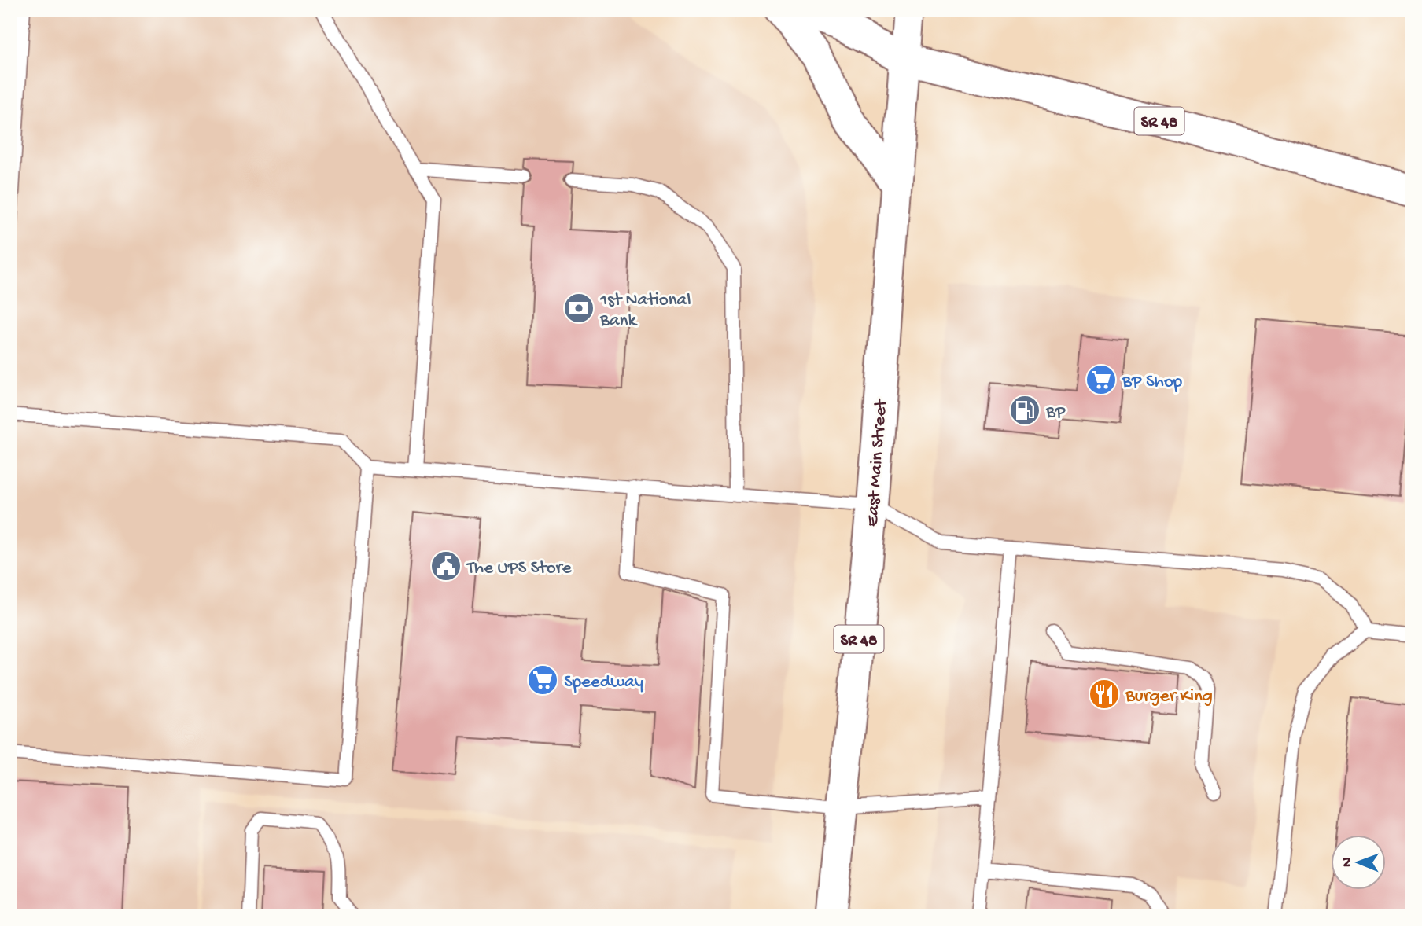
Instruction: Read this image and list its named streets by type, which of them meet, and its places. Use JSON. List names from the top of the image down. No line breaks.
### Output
{"streets":{"main road":["SR 48","East Main Street"]},"crossings":[["SR 48","East Main Street"]],"places":{"bank":["1st National Bank"],"supermarket":["BP Shop","Speedway"],"fuel station":["BP"],"public building":["The UPS Store"],"restaurant":["Burger King"]},"north":"left"}
